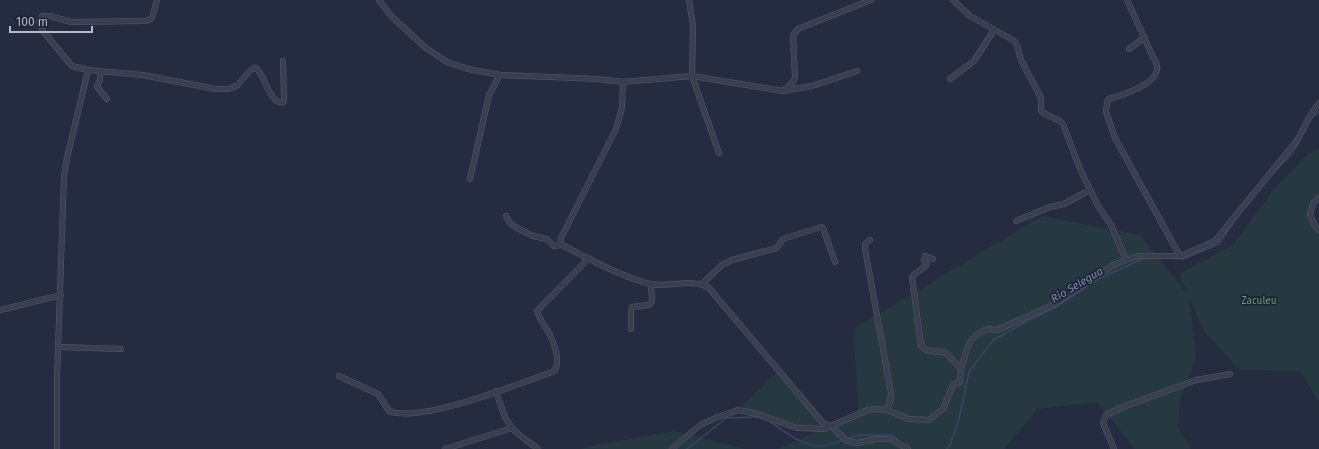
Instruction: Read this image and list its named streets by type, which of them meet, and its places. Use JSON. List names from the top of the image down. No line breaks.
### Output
{"water":["Río Selegua"],"parks":["Zaculeu"],"scale_bar":"100 m"}
